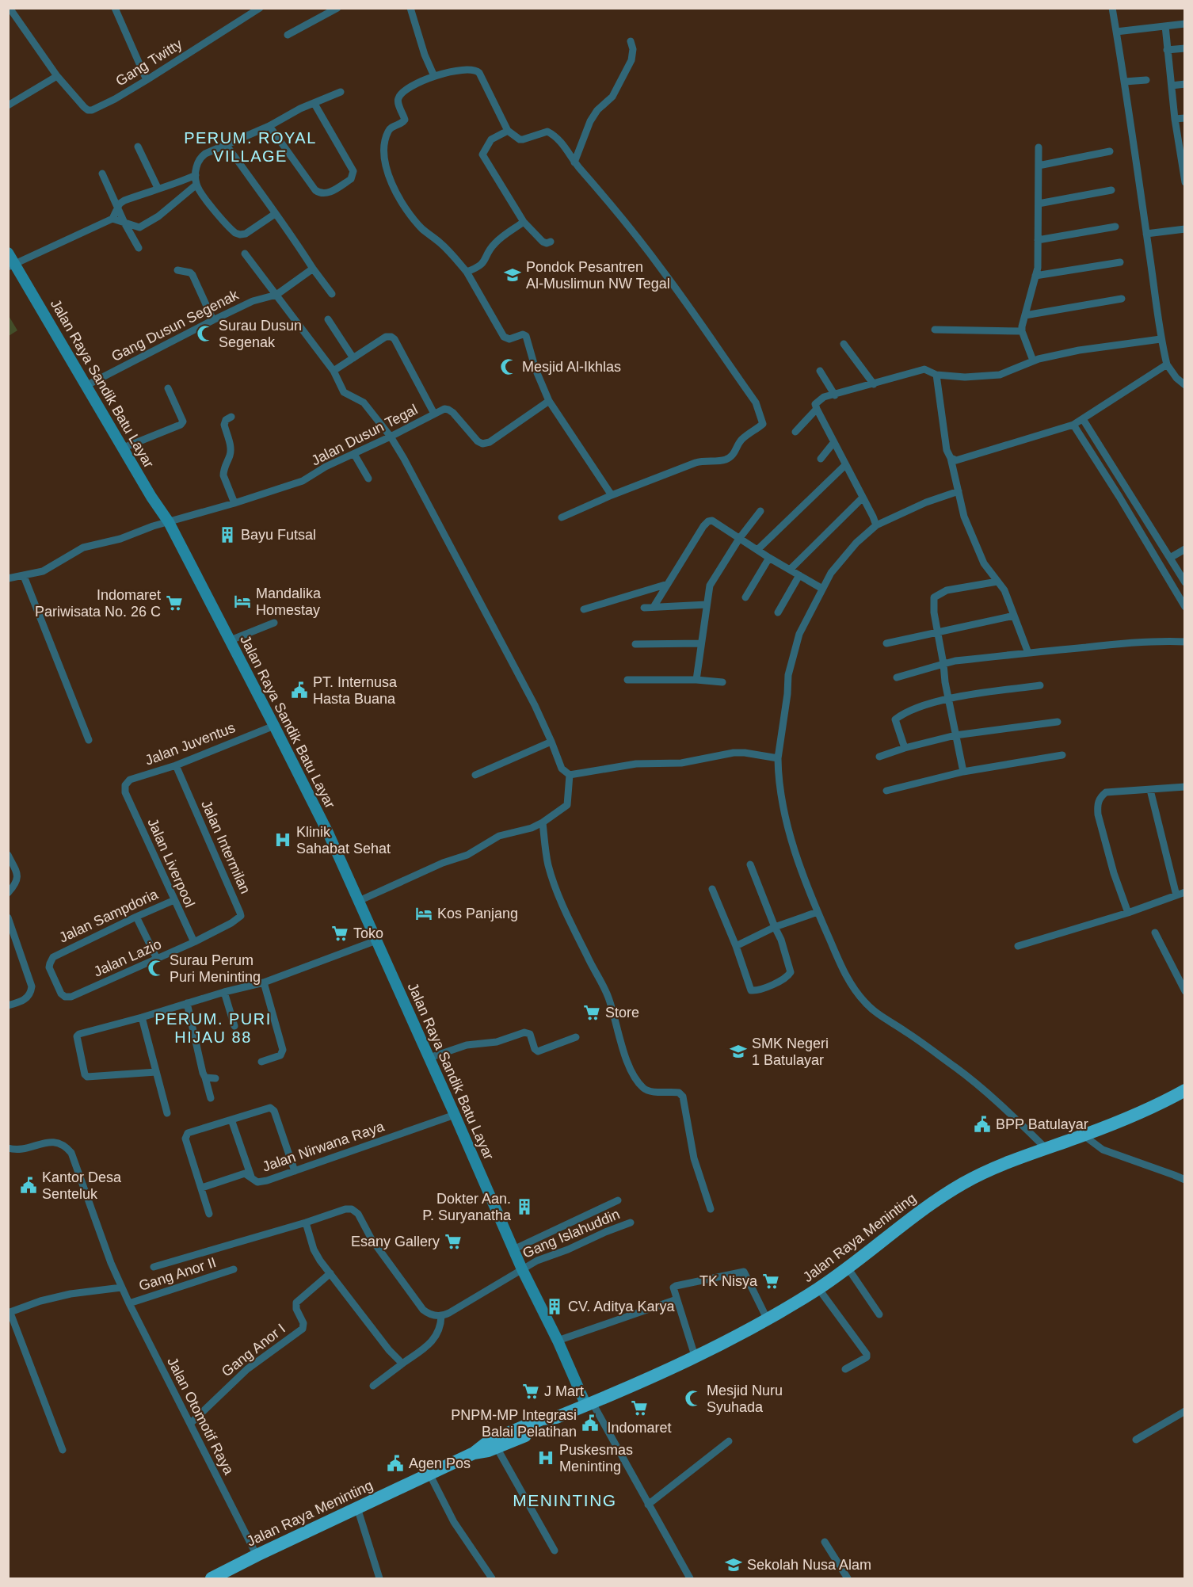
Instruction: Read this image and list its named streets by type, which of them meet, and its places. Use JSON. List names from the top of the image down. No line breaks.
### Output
{"streets":{"highway":["Jalan Raya Meninting"],"main road":["Jalan Raya Sandik Batu Layar"],"street":["Gang Twitty","Gang Dusun Segenak","Jalan Dusun Tegal","Jalan Juventus","Jalan Intermilan","Jalan Liverpool","Jalan Sampdoria","Jalan Lazio","Jalan Nirwana Raya","Gang Islahuddin","Gang Anor II","Gang Anor I","Jalan Otomotif Raya"]},"crossings":[["Gang Dusun Segenak","Jalan Raya Sandik Batu Layar"],["Jalan Raya Sandik Batu Layar","Jalan Dusun Tegal"],["Jalan Raya Sandik Batu Layar","Jalan Juventus"],["Jalan Raya Sandik Batu Layar","Jalan Nirwana Raya"],["Jalan Raya Sandik Batu Layar","Gang Islahuddin"],["Jalan Raya Sandik Batu Layar","Jalan Raya Meninting"],["Jalan Juventus","Jalan Intermilan"],["Jalan Juventus","Jalan Liverpool"],["Jalan Intermilan","Jalan Liverpool"],["Jalan Intermilan","Jalan Lazio"],["Jalan Liverpool","Jalan Sampdoria"],["Jalan Liverpool","Jalan Lazio"],["Jalan Sampdoria","Jalan Lazio"],["Jalan Raya Meninting","Jalan Otomotif Raya"],["Gang Anor II","Jalan Otomotif Raya"],["Gang Anor I","Jalan Otomotif Raya"]],"districts":["PERUM. ROYAL VILLAGE","PERUM. PURI HIJAU 88","MENINTING"],"places":{"school or university":["Pondok Pesantren Al-Muslimun NW Tegal","SMK Negeri 1 Batulayar","Sekolah Nusa Alam"],"mosque":["Surau Dusun Segenak","Mesjid Al-Ikhlas","Surau Perum Puri Meninting","Mesjid Nuru Syuhada"],"building":["Bayu Futsal","Dokter Aan. P. Suryanatha","CV. Aditya Karya"],"hotel":["Mandalika Homestay","Kos Panjang"],"supermarket":["Indomaret Pariwisata No. 26 C","Toko","Store","Esany Gallery","TK Nisya","J Mart","Indomaret"],"public building":["PT. Internusa Hasta Buana","BPP Batulayar","Kantor Desa Senteluk","PNPM-MP Integrasi Balai Pelatihan","Agen Pos"],"hospital":["Klinik Sahabat Sehat","Puskesmas Meninting"]}}
